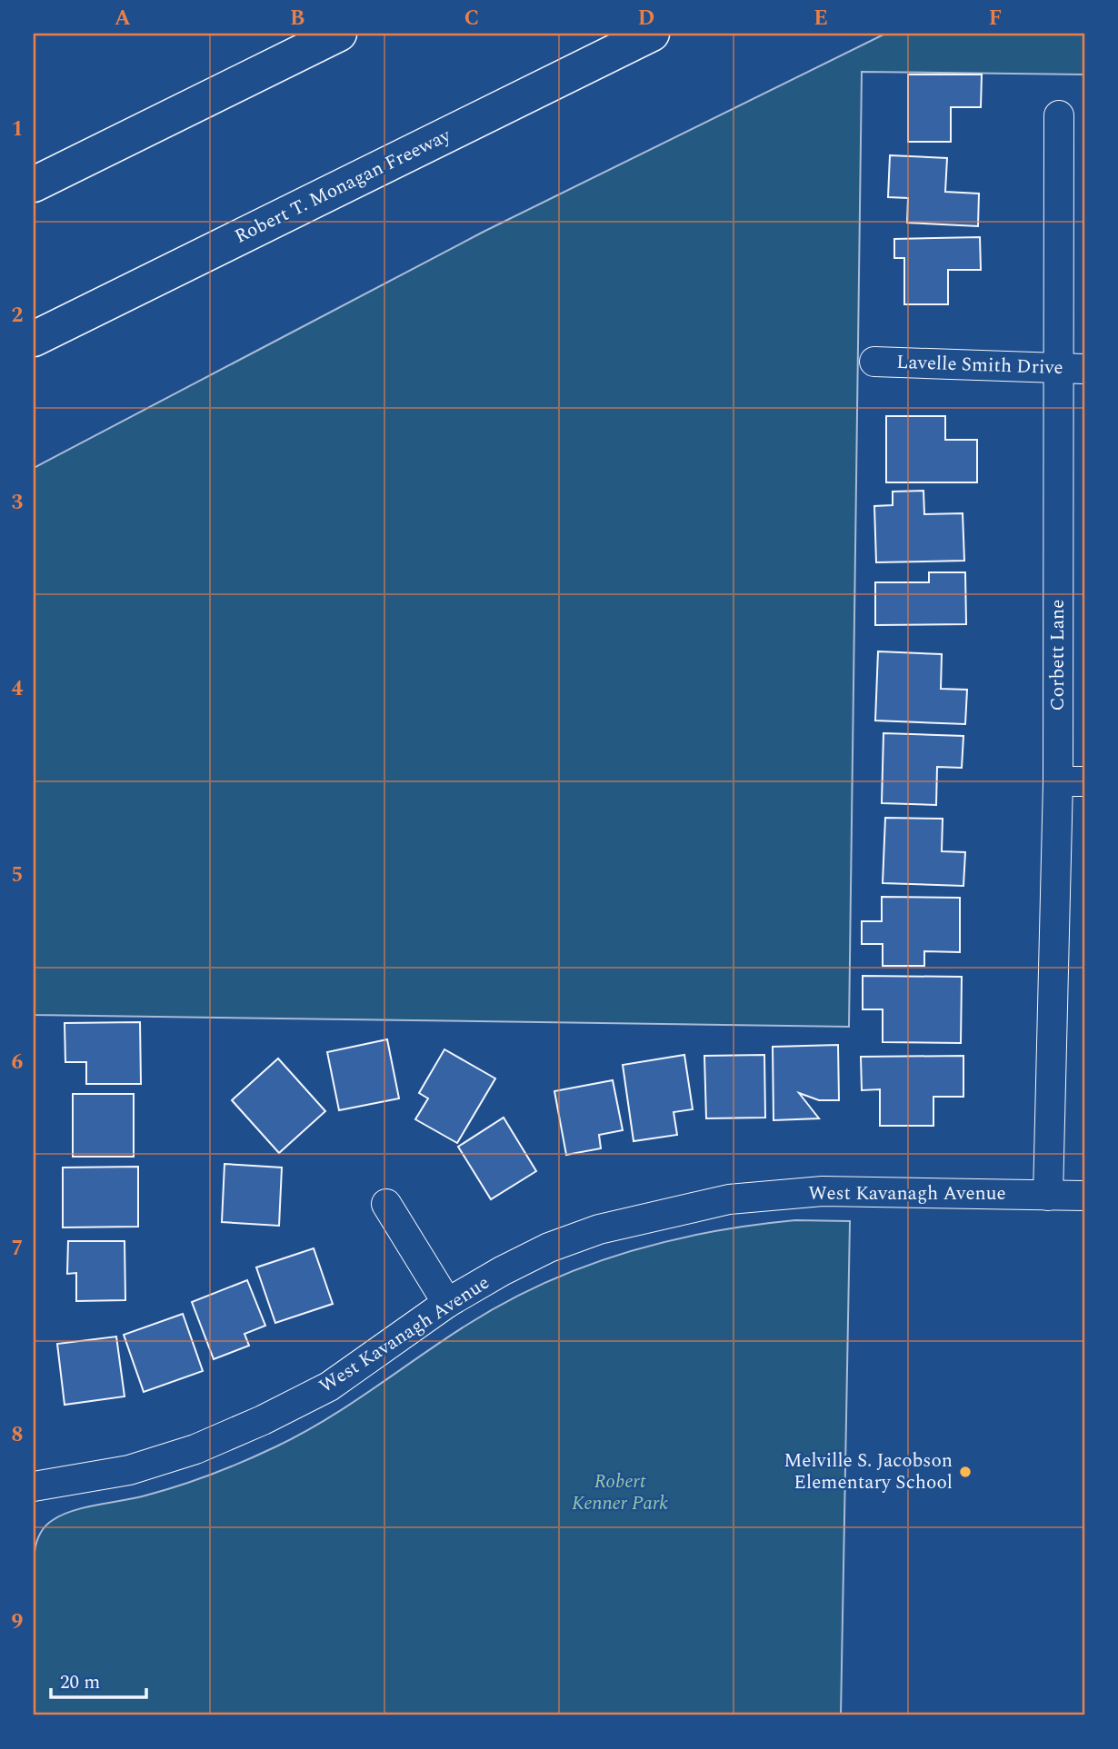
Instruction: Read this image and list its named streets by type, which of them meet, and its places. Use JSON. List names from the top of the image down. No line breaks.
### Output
{"streets":{"highway":["Robert T. Monagan Freeway"],"street":["Lavelle Smith Drive","Corbett Lane","West Kavanagh Avenue"]},"crossings":[["Lavelle Smith Drive","Corbett Lane"],["Corbett Lane","West Kavanagh Avenue"]],"parks":["Robert Kenner Park"],"places":["Melville S. Jacobson Elementary School"],"scale_bar":"20 m","grid":{"columns":["A","B","C","D","E","F"],"rows":["1","2","3","4","5","6","7","8","9"]}}
